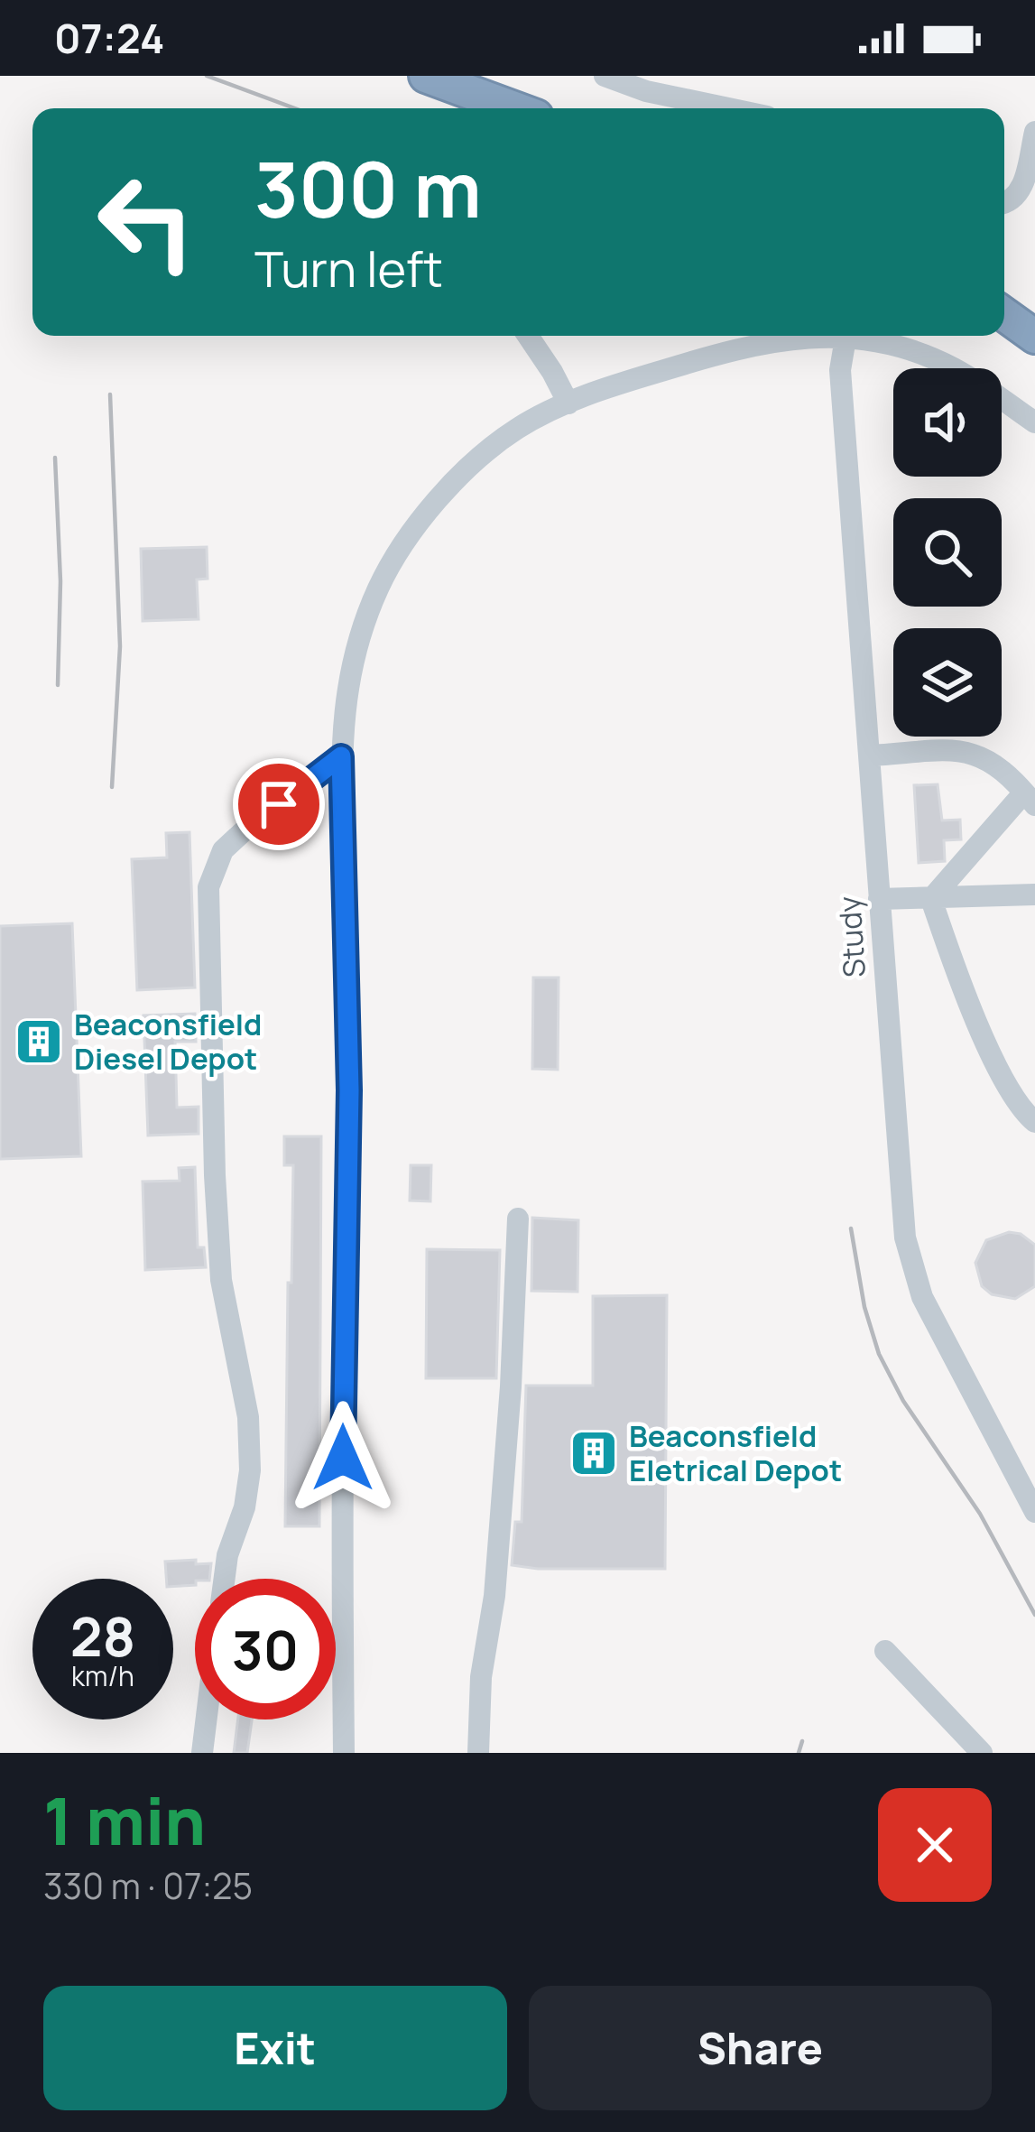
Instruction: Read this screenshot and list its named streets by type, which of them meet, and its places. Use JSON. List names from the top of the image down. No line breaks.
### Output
{"streets":{"street":["Study"]},"places":{"building":["Beaconsfield Diesel Depot","Beaconsfield Eletrical Depot"]},"page":{"status":"07:24","turn":["300 m","Turn left"],"speed":"28 km/h","limit":"30","heading":["1 min","330 m · 07:25"],"buttons":["Exit","Share"]}}
